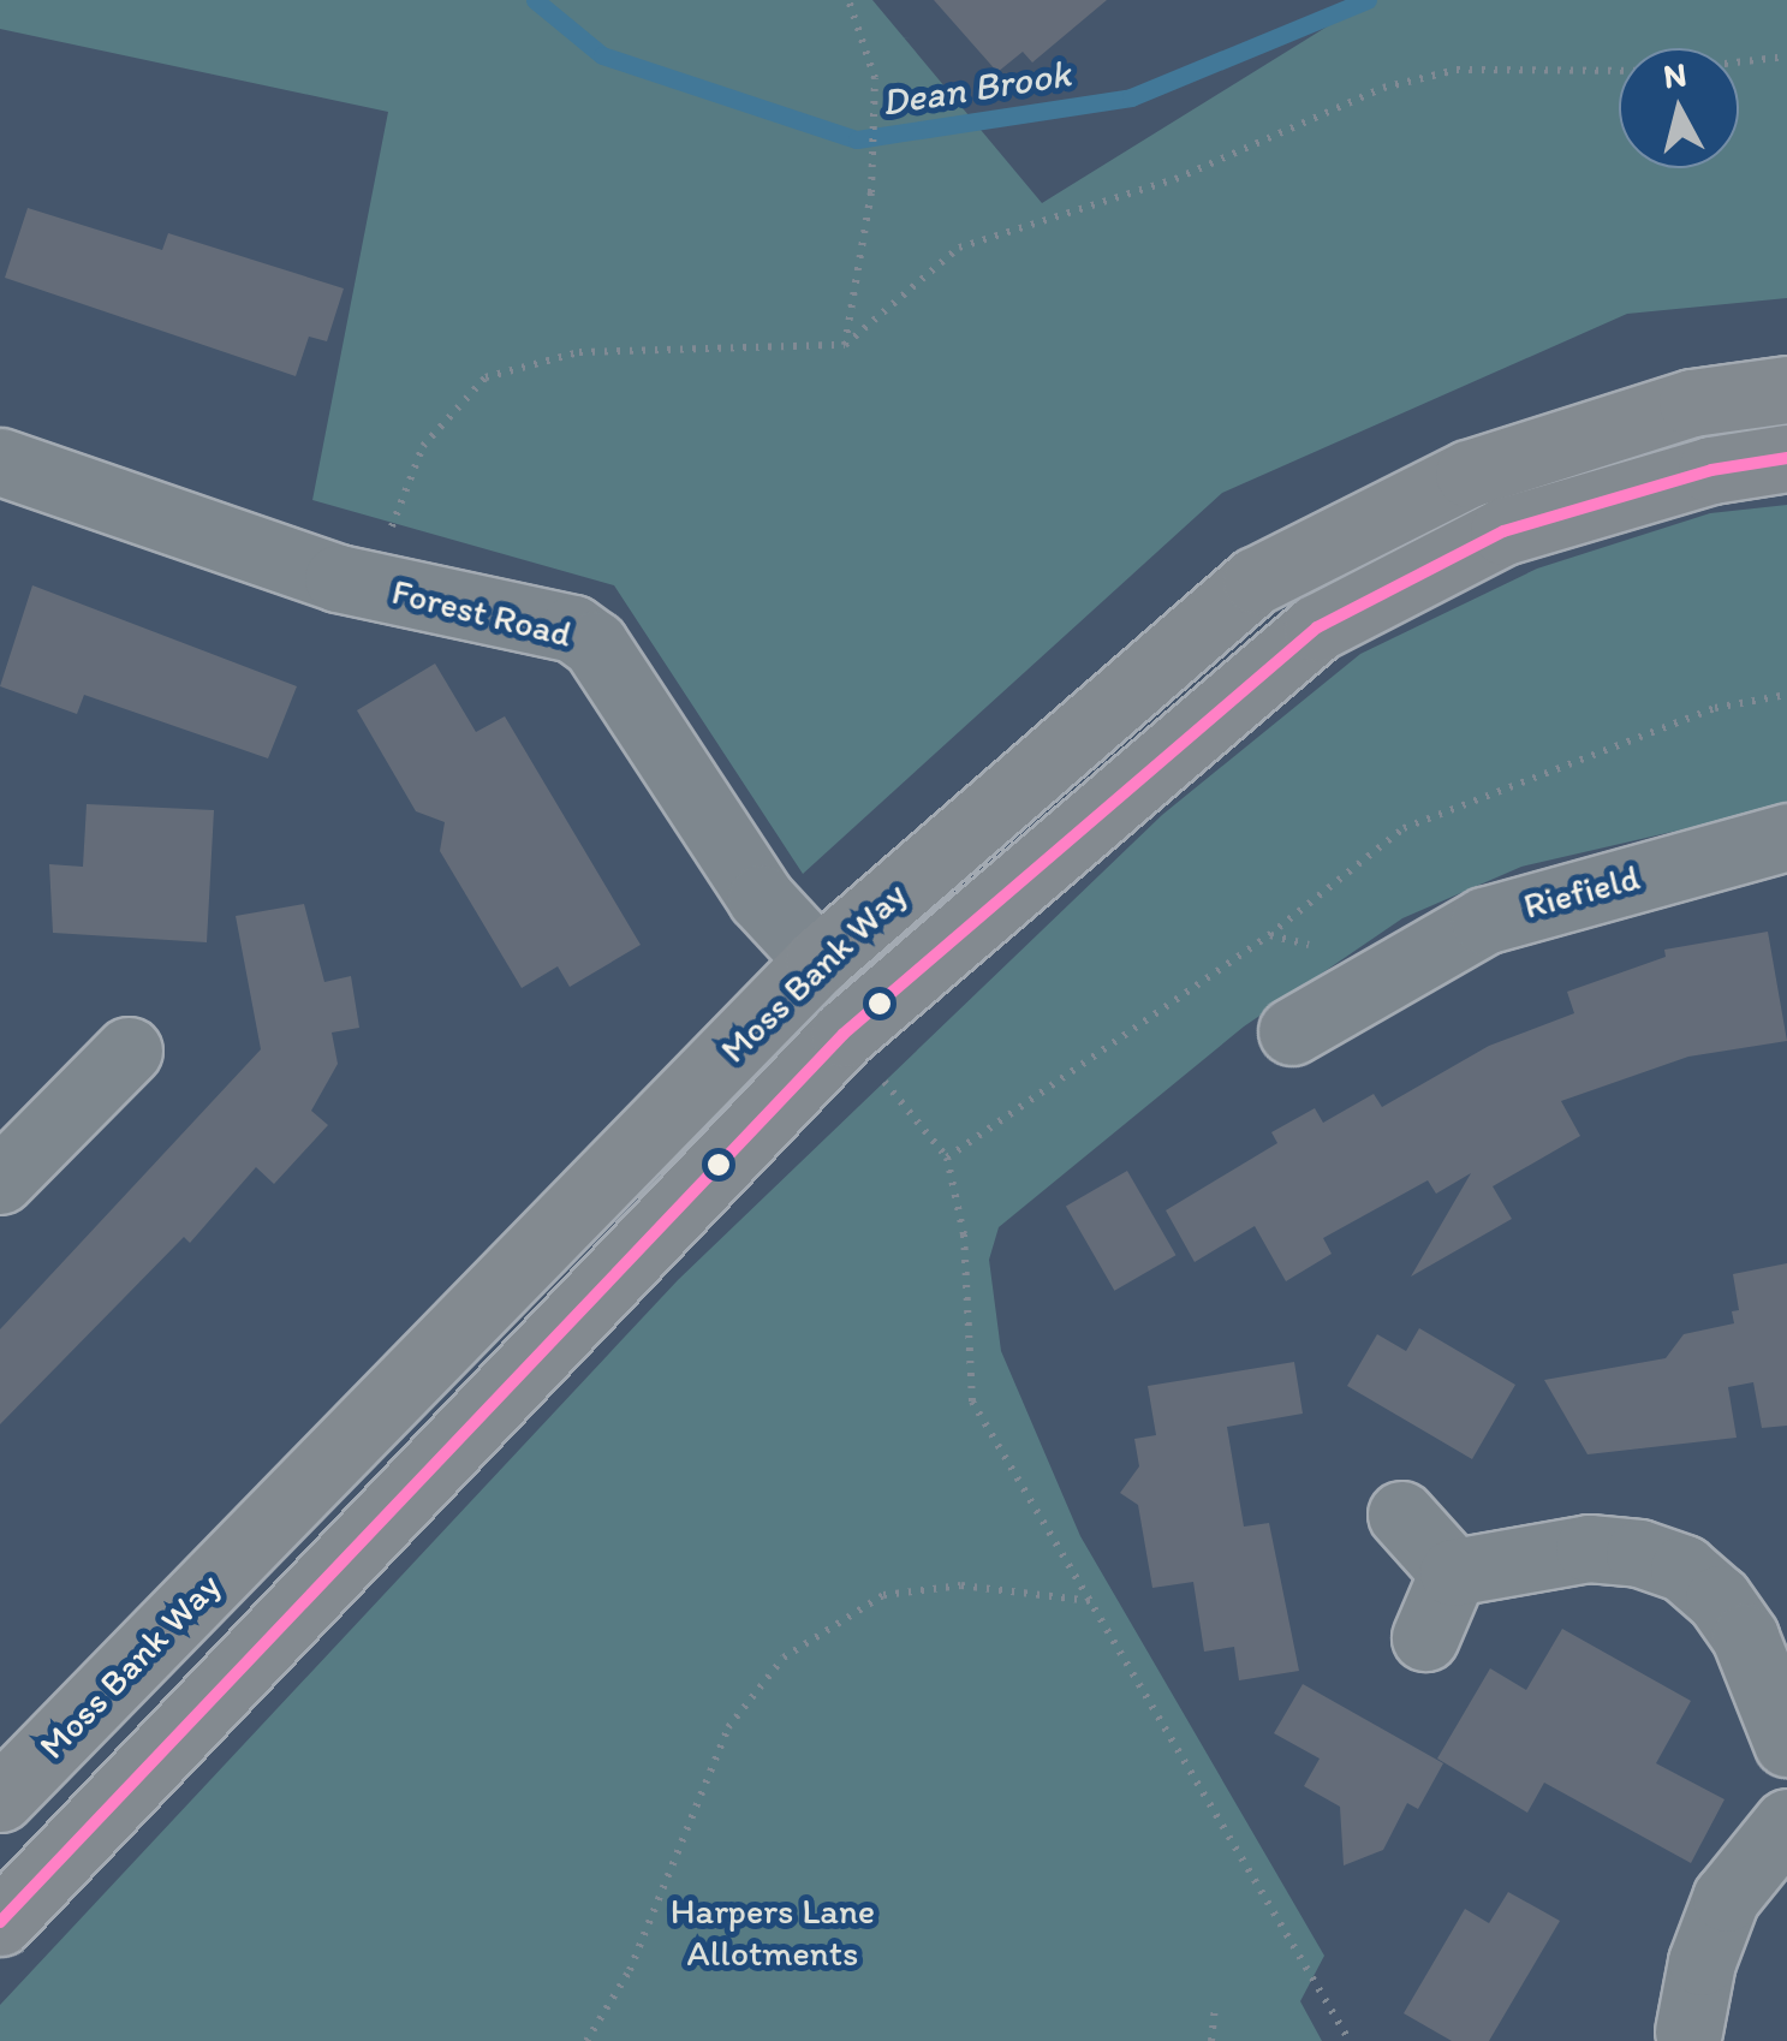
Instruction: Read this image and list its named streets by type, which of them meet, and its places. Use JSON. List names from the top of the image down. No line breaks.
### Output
{"streets":{"highway":["Moss Bank Way"],"street":["Forest Road","Riefield"]},"crossings":[["Forest Road","Moss Bank Way"]],"water":["Dean Brook"],"parks":["Harpers Lane Allotments"],"north":"top"}
